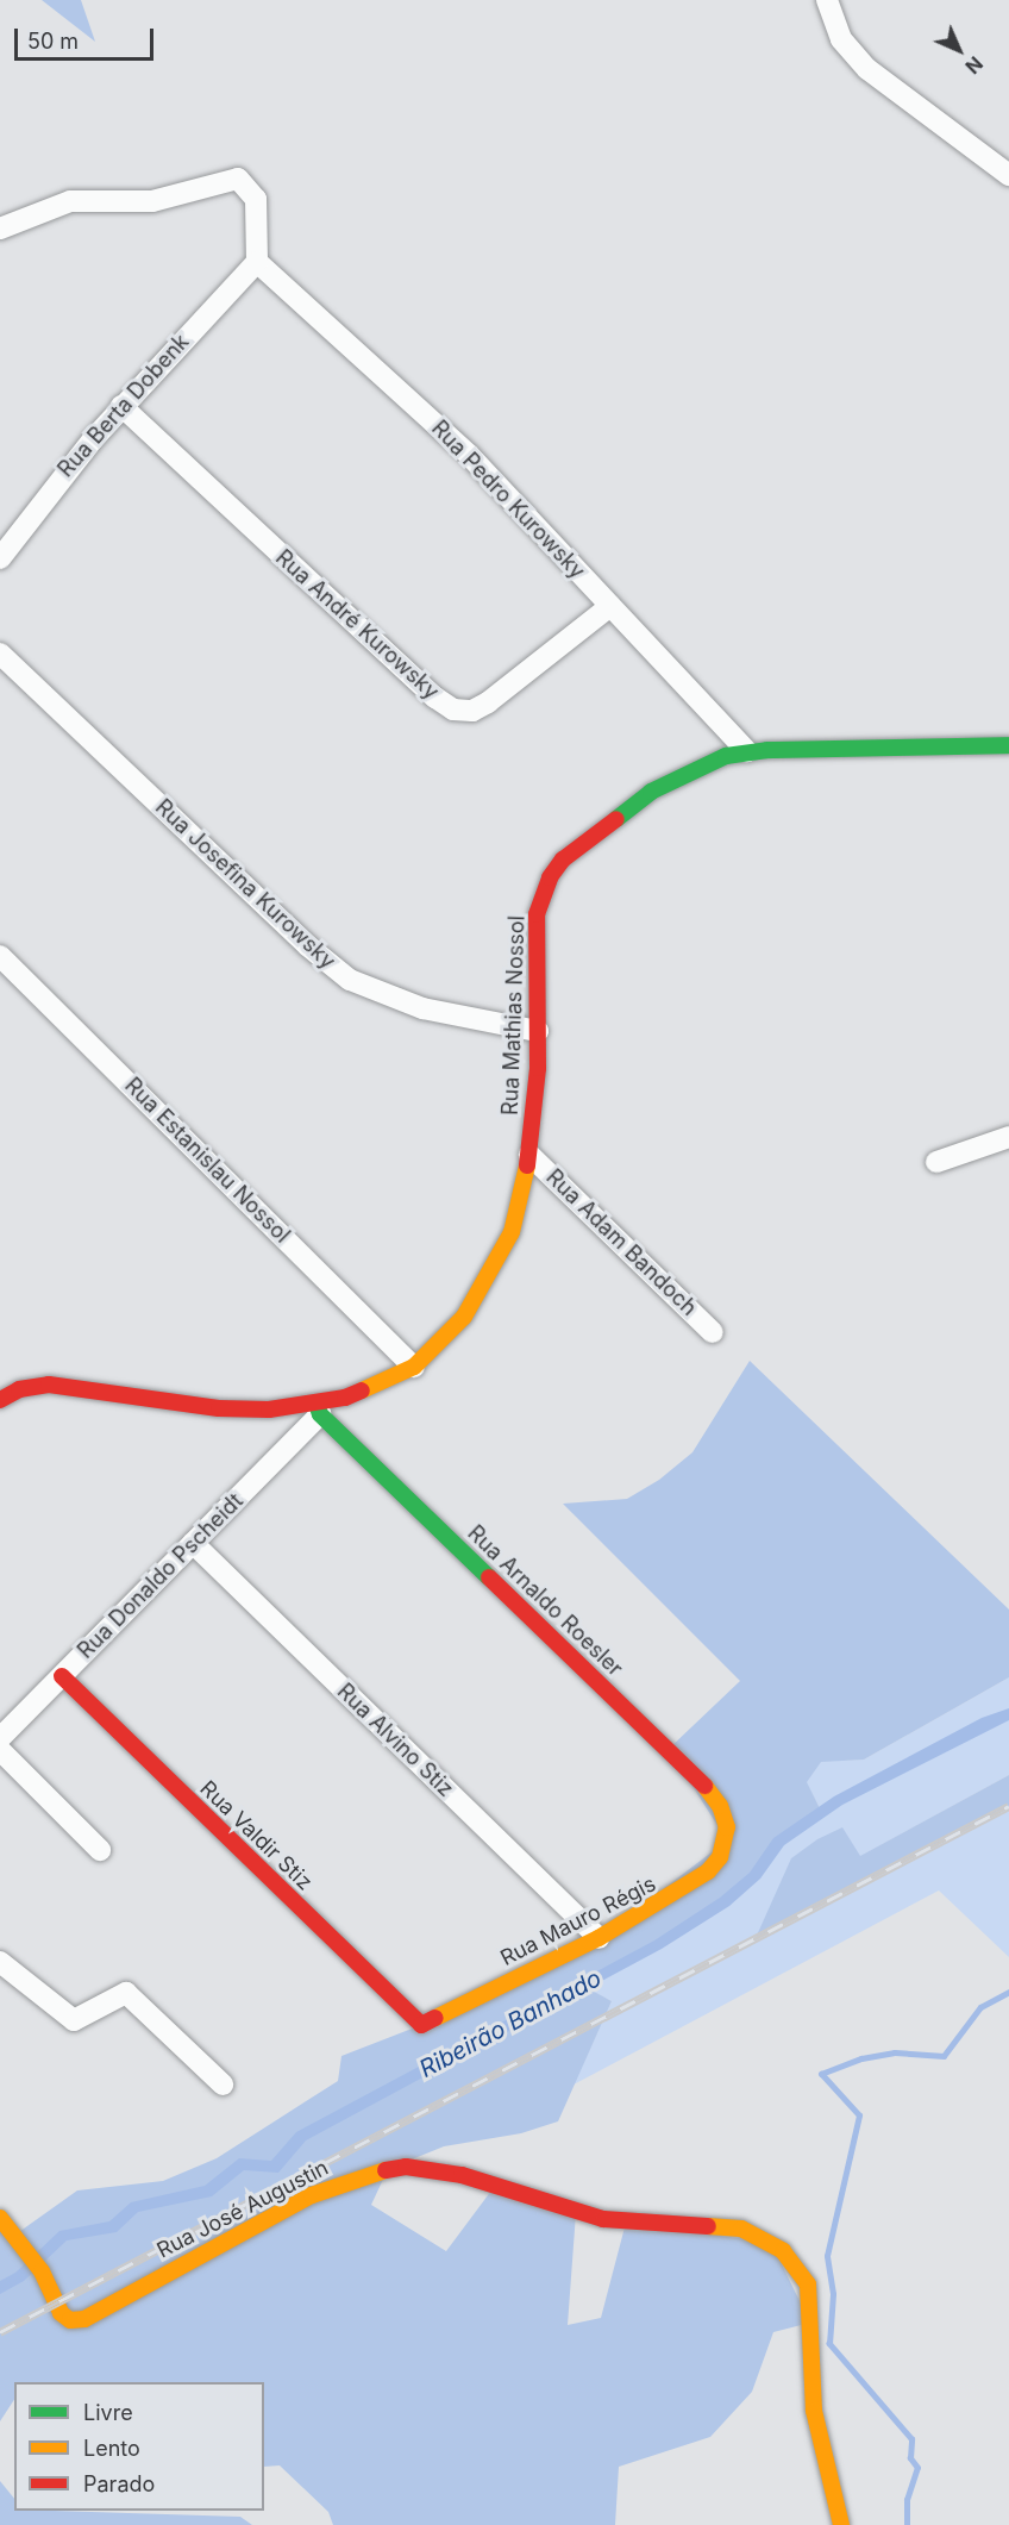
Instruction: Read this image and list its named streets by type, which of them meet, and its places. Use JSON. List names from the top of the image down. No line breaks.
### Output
{"streets":{"street":["Rua Berta Dobenk","Rua Pedro Kurowsky","Rua André Kurowsky","Rua Josefina Kurowsky","Rua Mathias Nossol","Rua Estanislau Nossol","Rua Adam Bandoch","Rua Donaldo Pscheidt","Rua Arnaldo Roesler","Rua Alvino Stiz","Rua Valdir Stiz","Rua Mauro Régis","Rua José Augustin"]},"crossings":[["Rua Berta Dobenk","Rua Pedro Kurowsky"],["Rua Berta Dobenk","Rua André Kurowsky"],["Rua Pedro Kurowsky","Rua André Kurowsky"],["Rua Pedro Kurowsky","Rua Mathias Nossol"],["Rua Josefina Kurowsky","Rua Mathias Nossol"],["Rua Mathias Nossol","Rua Estanislau Nossol"],["Rua Mathias Nossol","Rua Adam Bandoch"],["Rua Mathias Nossol","Rua Donaldo Pscheidt"],["Rua Mathias Nossol","Rua Arnaldo Roesler"],["Rua Donaldo Pscheidt","Rua Arnaldo Roesler"],["Rua Donaldo Pscheidt","Rua Alvino Stiz"],["Rua Donaldo Pscheidt","Rua Valdir Stiz"],["Rua Arnaldo Roesler","Rua Mauro Régis"],["Rua Alvino Stiz","Rua Mauro Régis"],["Rua Valdir Stiz","Rua Mauro Régis"]],"water":["Ribeirão Banhado"],"legend":["Livre","Lento","Parado"],"scale_bar":"50 m","north":"bottom right"}
